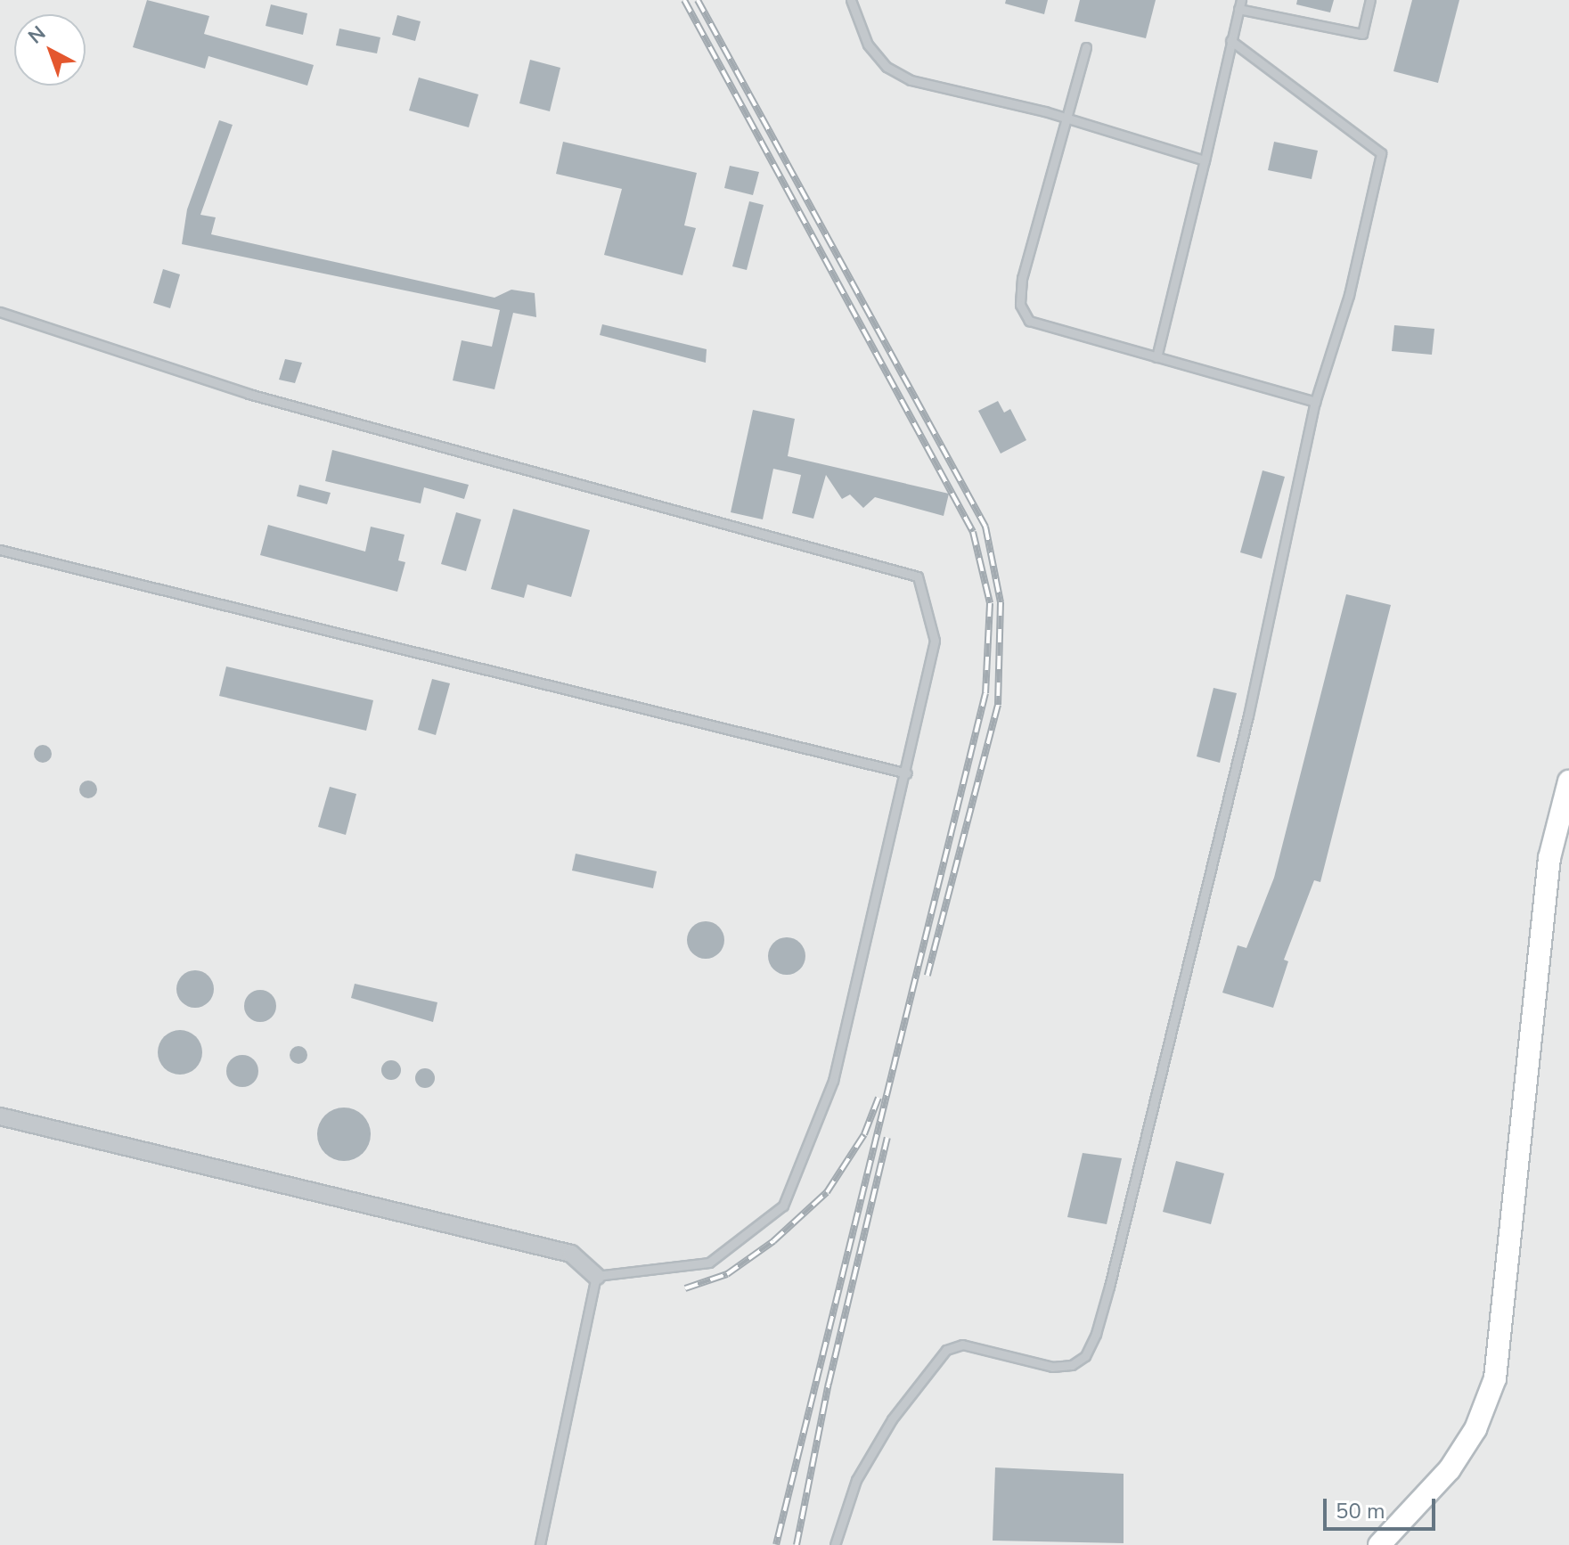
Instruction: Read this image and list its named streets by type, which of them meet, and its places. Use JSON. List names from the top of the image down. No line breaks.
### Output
{"scale_bar":"50 m","north":"top left"}
